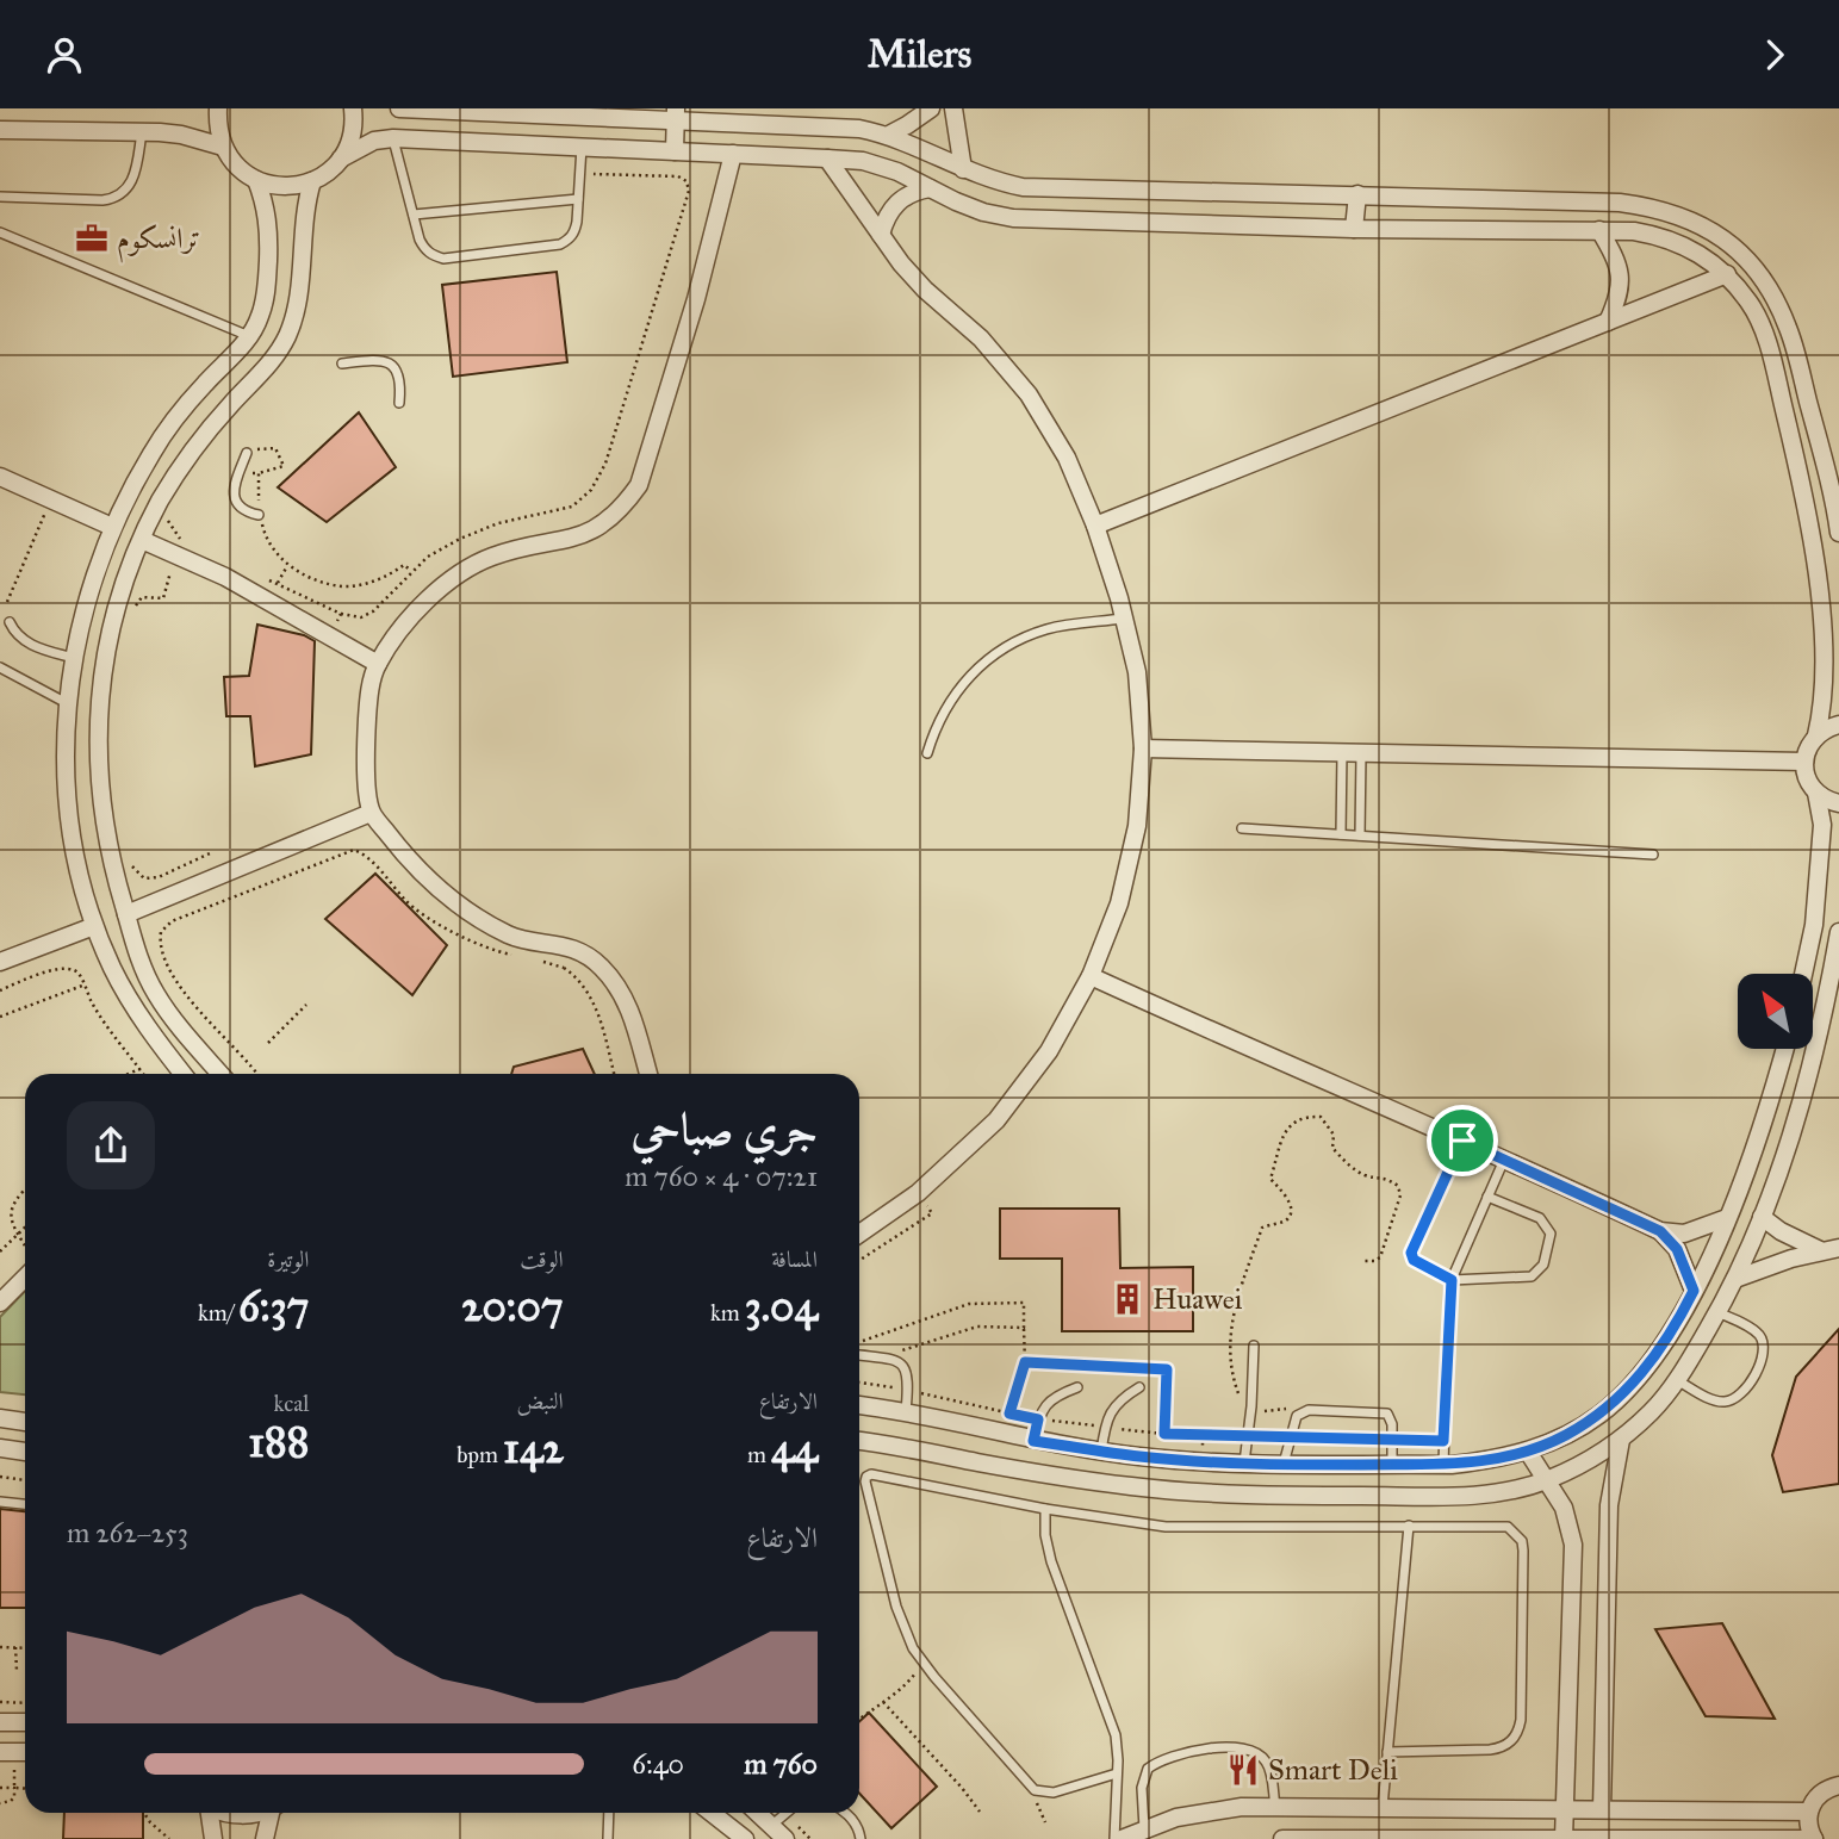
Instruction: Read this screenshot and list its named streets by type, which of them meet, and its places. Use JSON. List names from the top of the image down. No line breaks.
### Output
{"places":{"office":["ترانسكوم"],"building":["Huawei"],"restaurant":["Smart Deli"]},"north":"top left","page":{"header":"Milers","heading":["جري صباحي","07:21 · 4 × 760 m"],"stats":[["المسافة","3.04 km"],["الوقت","20:07"],["الوتيرة","6:37 /km"],["الارتفاع","44 m"],["النبض","142 bpm"],["kcal","188"]],"chart":["الارتفاع","253–262 m"],"list":[{"name":"760 m","note":"6:40"}]}}
